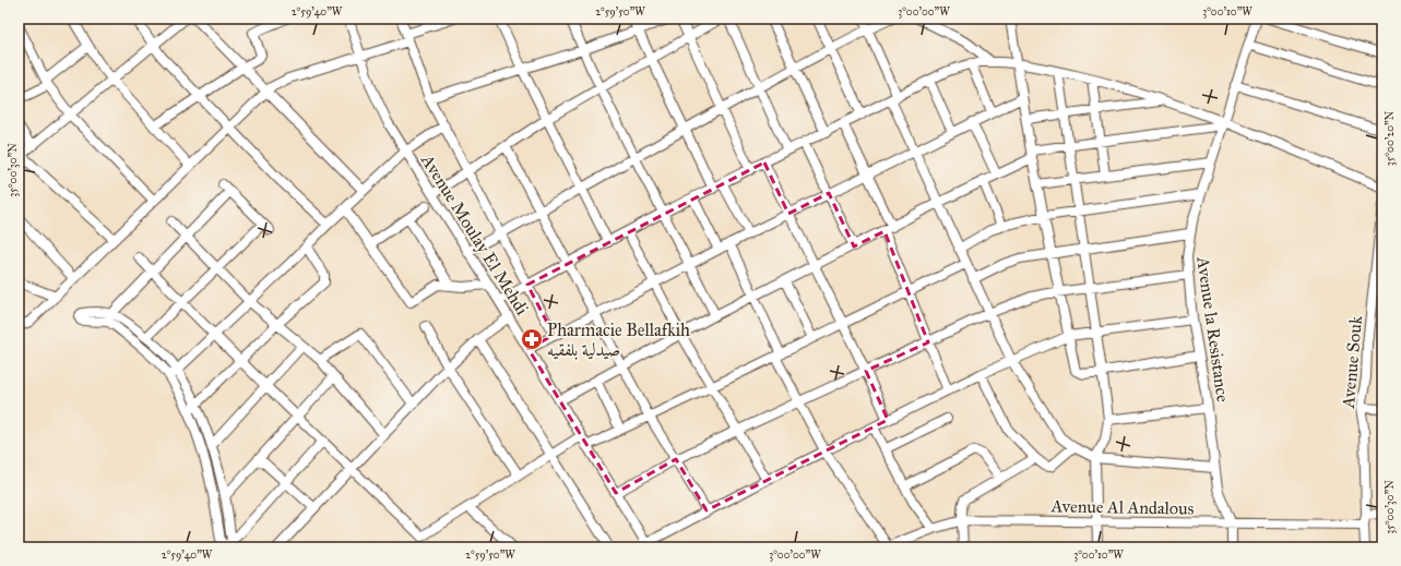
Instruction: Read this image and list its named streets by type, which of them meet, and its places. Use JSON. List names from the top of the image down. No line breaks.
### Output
{"streets":{"street":["Avenue Moulay El Mehdi","Avenue la Resistance","Avenue Souk","Avenue Al Andalous"]},"crossings":[["Avenue la Resistance","Avenue Al Andalous"],["Avenue Souk","Avenue Al Andalous"]],"places":{"pharmacy":["Pharmacie Bellafkih صيدلية بلفقيه"]},"coordinates":["2°59'40\"W","2°59'50\"W","3°00'00\"W","3°00'10\"W","35°00'20\"N","35°00'30\"N"]}
